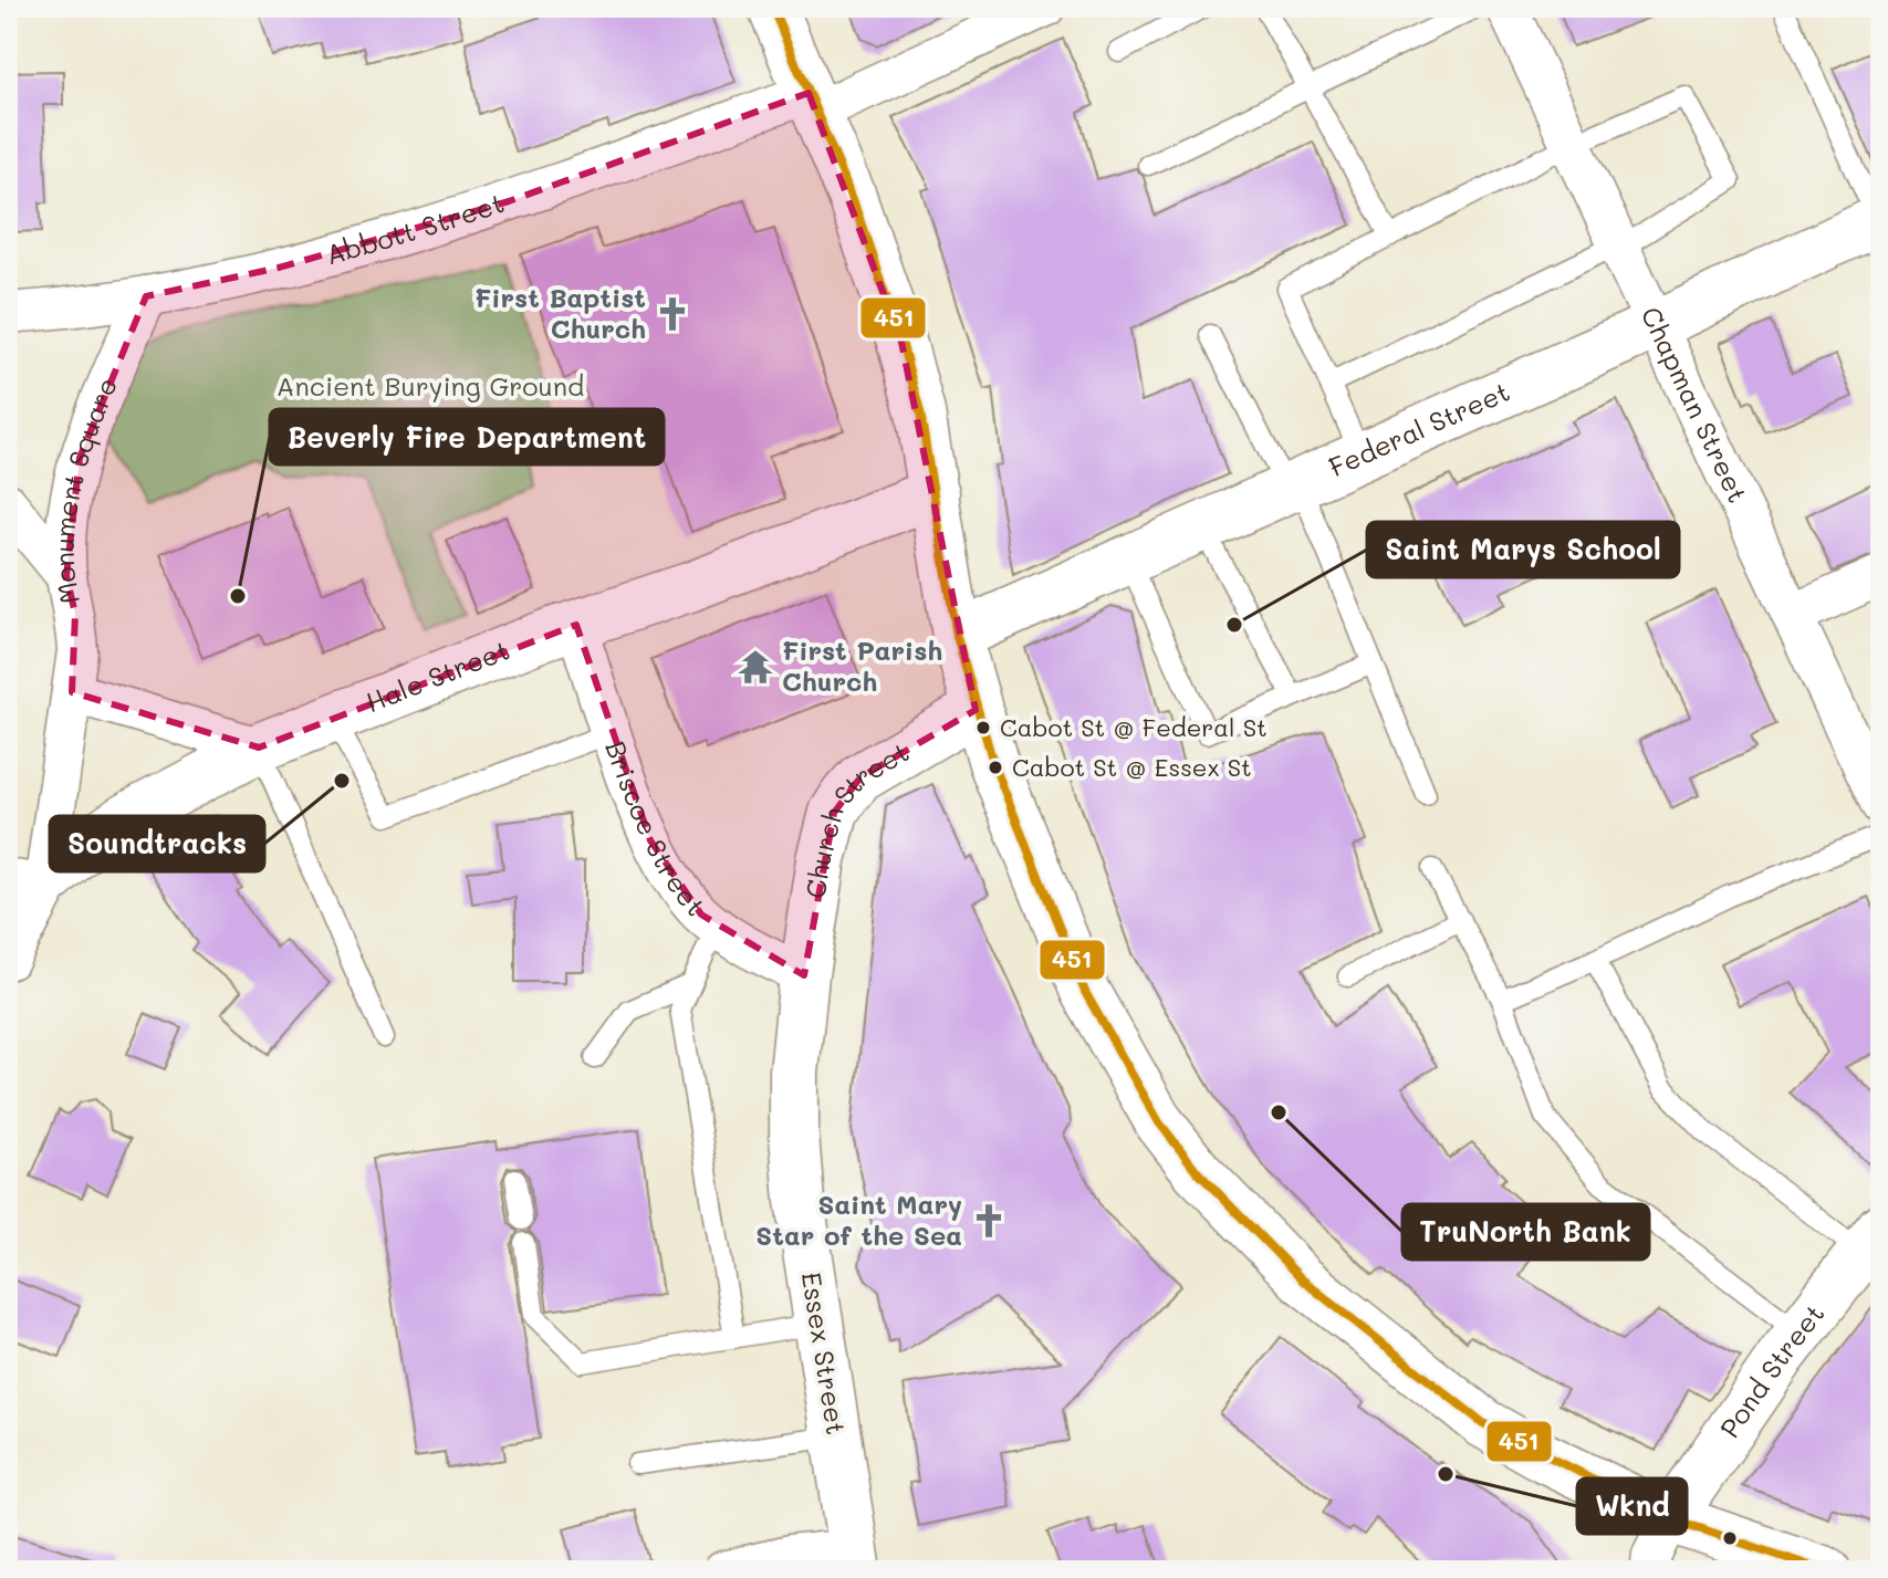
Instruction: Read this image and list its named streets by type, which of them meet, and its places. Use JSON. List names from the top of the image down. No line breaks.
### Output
{"streets":{"main road":["Federal Street","Hale Street","Church Street","Essex Street","Pond Street"],"street":["Abbott Street","Chapman Street","Monument Square","Briscoe Street"]},"crossings":[["Abbott Street","Monument Square"],["Chapman Street","Federal Street"],["Monument Square","Hale Street"],["Hale Street","Briscoe Street"],["Briscoe Street","Church Street"],["Briscoe Street","Essex Street"],["Church Street","Essex Street"]],"parks":["Ancient Burying Ground"],"places":{"church":["First Baptist Church","Saint Mary Star of the Sea"],"other":["Beverly Fire Department","Saint Marys School","Cabot St @ Federal St","Cabot St @ Essex St","Soundtracks","TruNorth Bank","Wknd"],"temple":["First Parish Church"]},"lines":["transit line 451"]}
